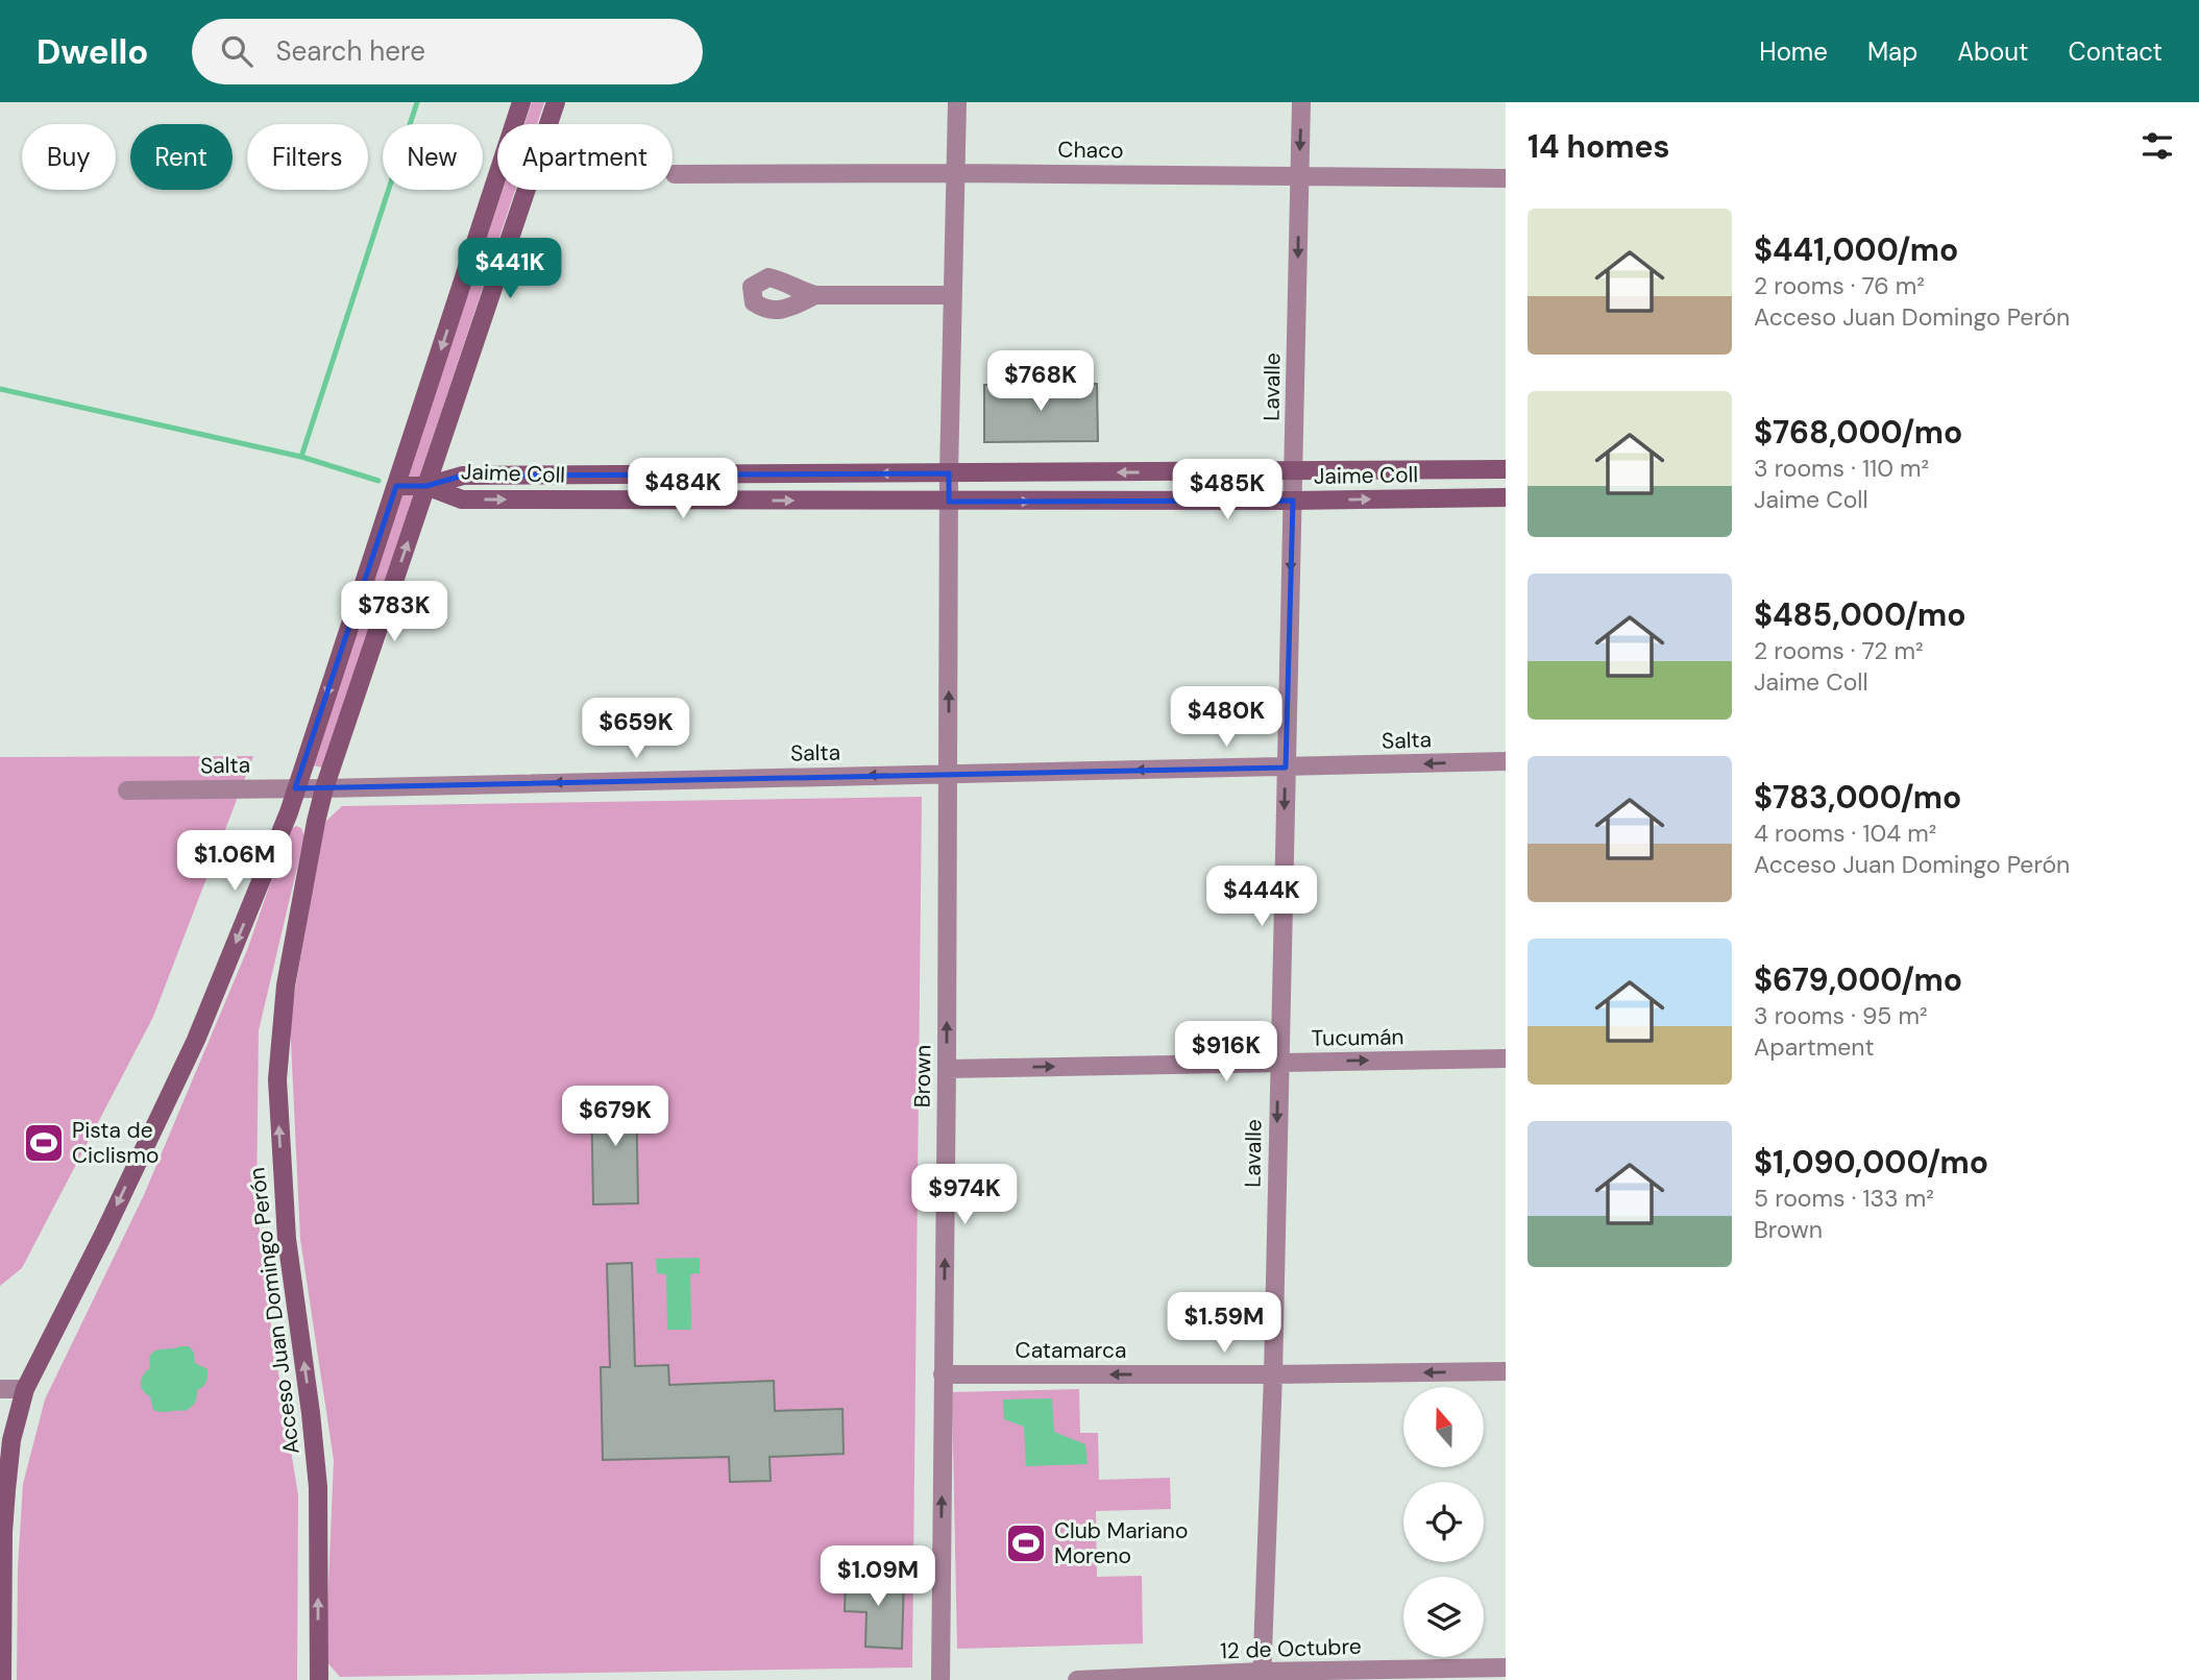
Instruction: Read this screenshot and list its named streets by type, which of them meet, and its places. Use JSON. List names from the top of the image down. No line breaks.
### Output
{"streets":{"main road":["Jaime Coll","Acceso Juan Domingo Perón"],"street":["Chaco","Lavalle","Salta","Tucumán","Brown","Catamarca","12 de Octubre"]},"crossings":[["Chaco","Lavalle"],["Chaco","Brown"],["Lavalle","Jaime Coll"],["Lavalle","Salta"],["Lavalle","Tucumán"],["Lavalle","Catamarca"],["Lavalle","12 de Octubre"],["Jaime Coll","Brown"],["Jaime Coll","Acceso Juan Domingo Perón"],["Salta","Brown"],["Salta","Acceso Juan Domingo Perón"],["Tucumán","Brown"],["Brown","Catamarca"]],"one_way":["Lavalle","Salta","Tucumán","Brown","Catamarca"],"places":{"sports":["Pista de Ciclismo","Club Mariano Moreno"]},"north":"top","page":{"header":"Dwello","search":"Search here","nav":["Home","Map","About","Contact"],"heading":"14 homes","chip":["Buy","Rent","Filters","New","Apartment"],"list":[{"name":"$441,000/mo","note":"2 rooms · 76 m² · Acceso Juan Domingo Perón"},{"name":"$768,000/mo","note":"3 rooms · 110 m² · Jaime Coll"},{"name":"$485,000/mo","note":"2 rooms · 72 m² · Jaime Coll"},{"name":"$783,000/mo","note":"4 rooms · 104 m² · Acceso Juan Domingo Perón"},{"name":"$679,000/mo","note":"3 rooms · 95 m² · Apartment"},{"name":"$1,090,000/mo","note":"5 rooms · 133 m² · Brown"}],"price":["$441K","$768K","$484K","$485K","$783K","$480K","$659K","$1.06M","$444K","$916K","$679K","$974K","$1.59M","$1.09M"]}}
